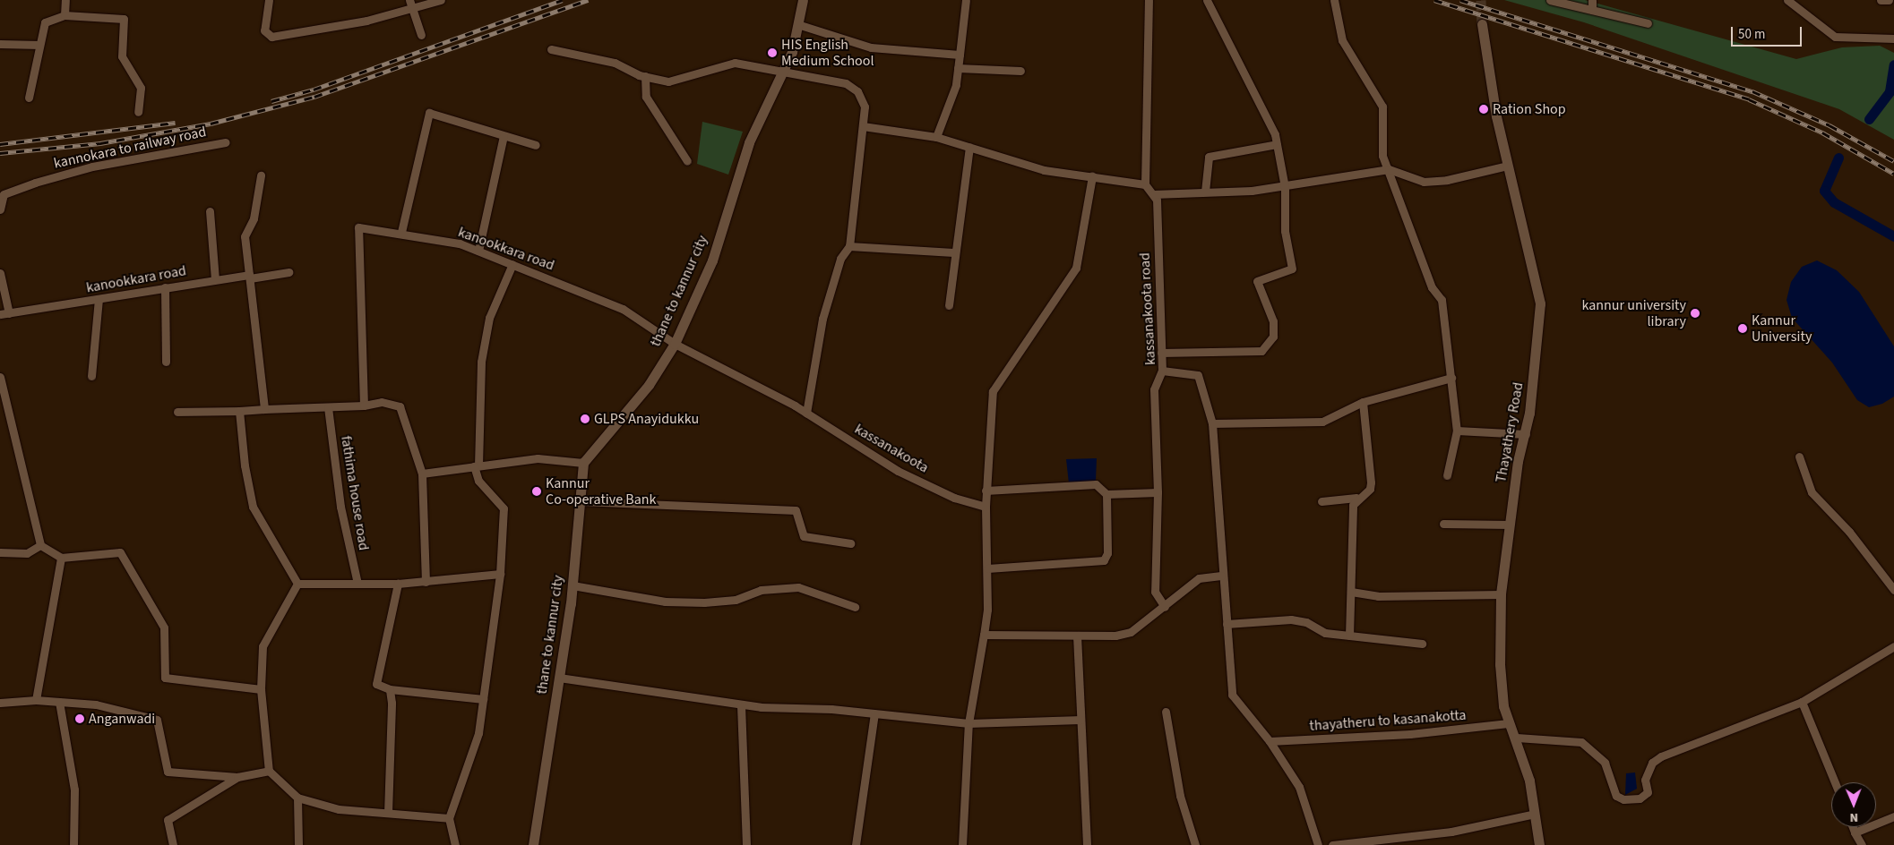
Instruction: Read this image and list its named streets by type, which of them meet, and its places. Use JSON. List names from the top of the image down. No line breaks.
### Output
{"streets":{"street":["kannokara to railway road","kanookkara road","thane to kannur city","kassanakoota road","Thayathery Road","kassanakoota","fathima house road","thayatheru to kasanakotta"]},"crossings":[["kanookkara road","thane to kannur city"],["kanookkara road","kassanakoota"],["thane to kannur city","kassanakoota"],["kassanakoota road","thayatheru to kasanakotta"],["Thayathery Road","thayatheru to kasanakotta"]],"places":["HIS English Medium School","Ration Shop","kannur university library","Kannur University","GLPS Anayidukku","Kannur Co-operative Bank","Anganwadi"],"scale_bar":"50 m","north":"bottom"}
